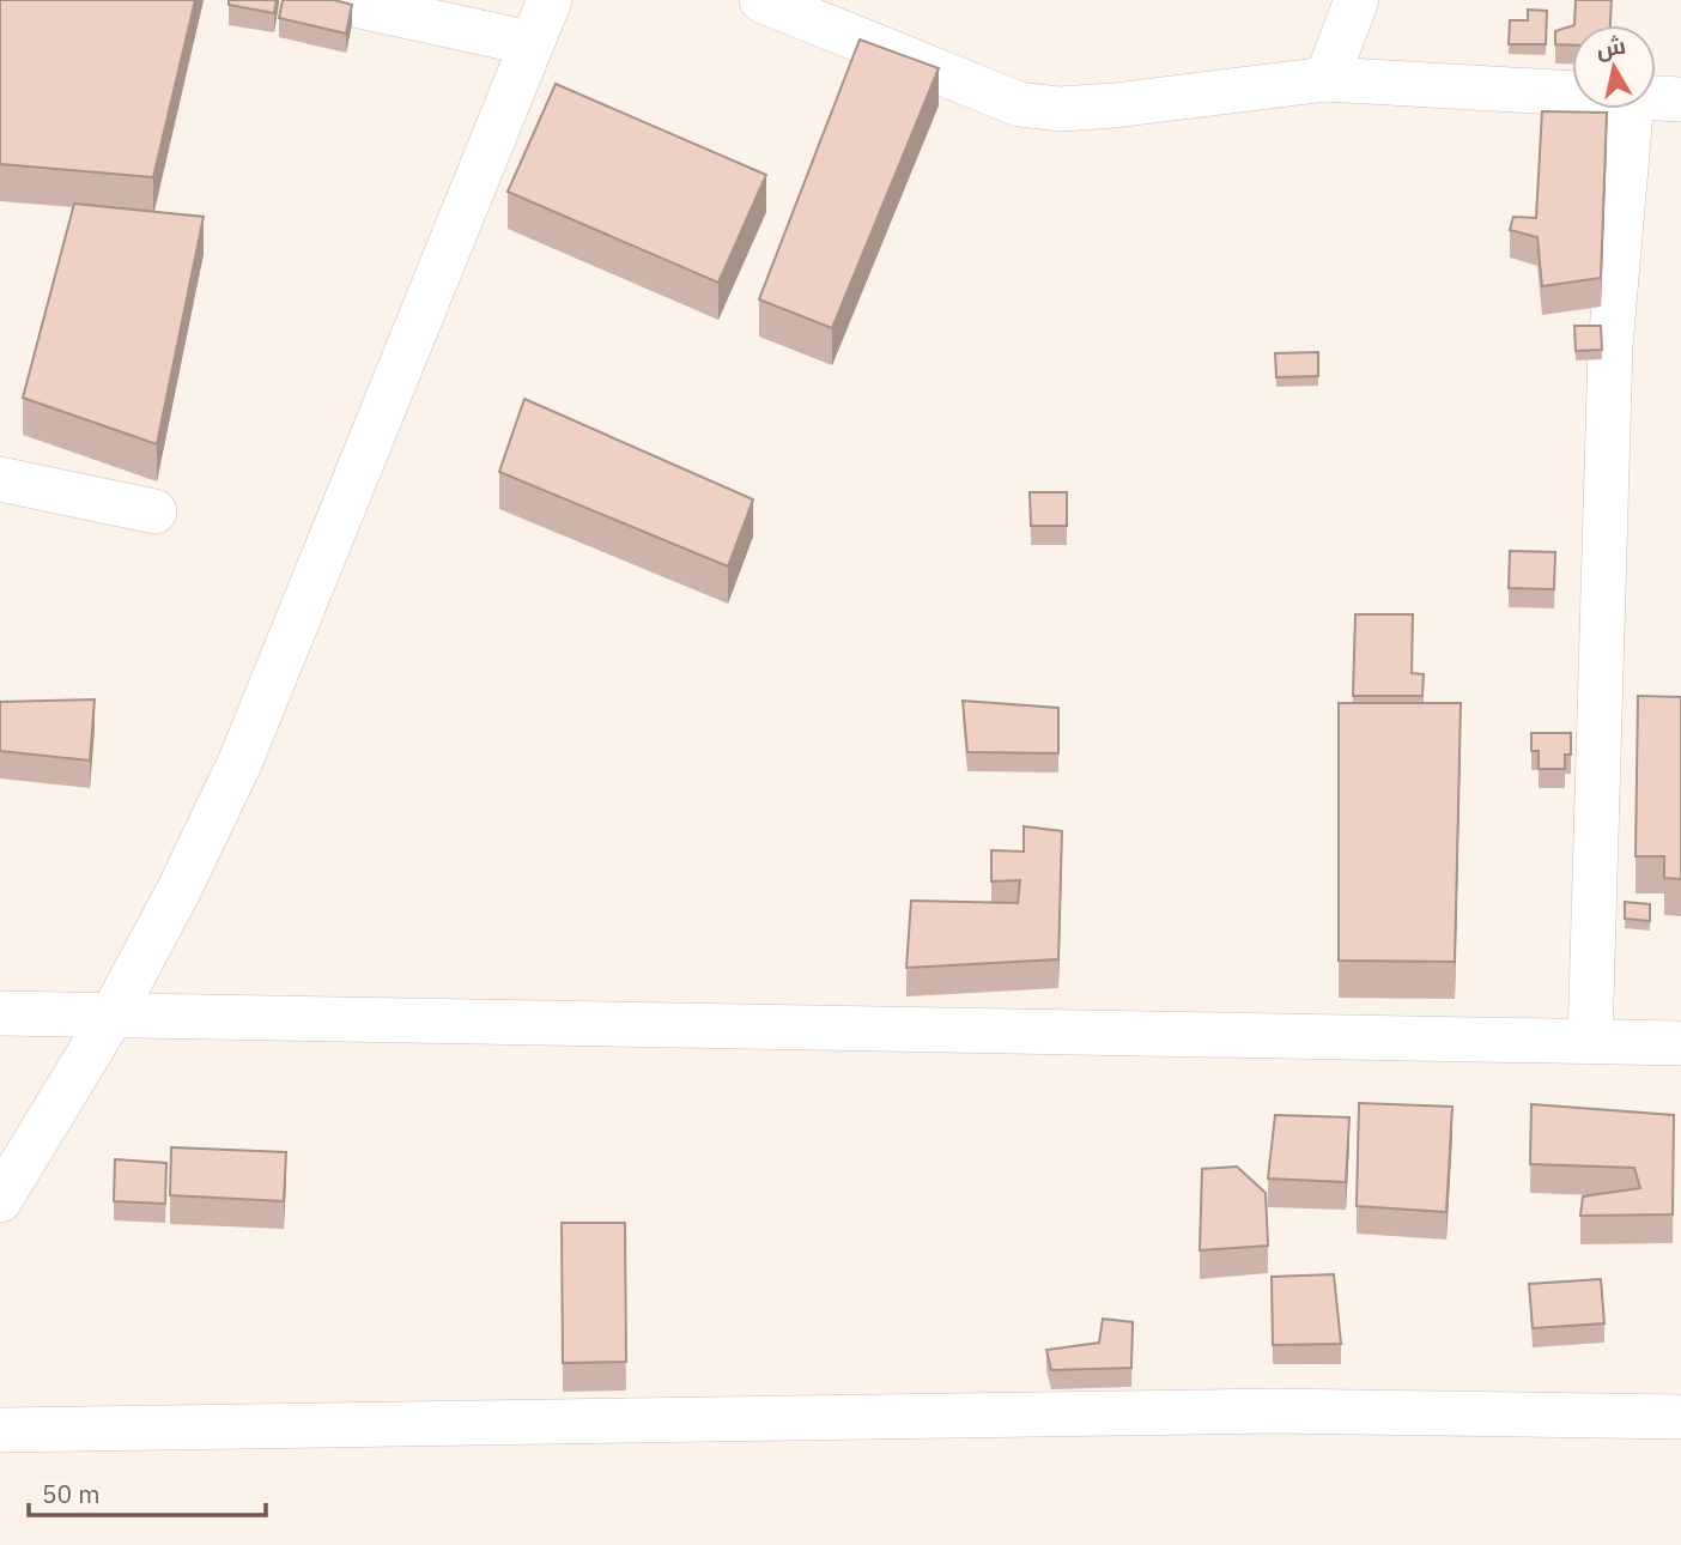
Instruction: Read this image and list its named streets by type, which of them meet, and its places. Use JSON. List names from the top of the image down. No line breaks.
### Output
{"scale_bar":"50 m","north":"top"}
